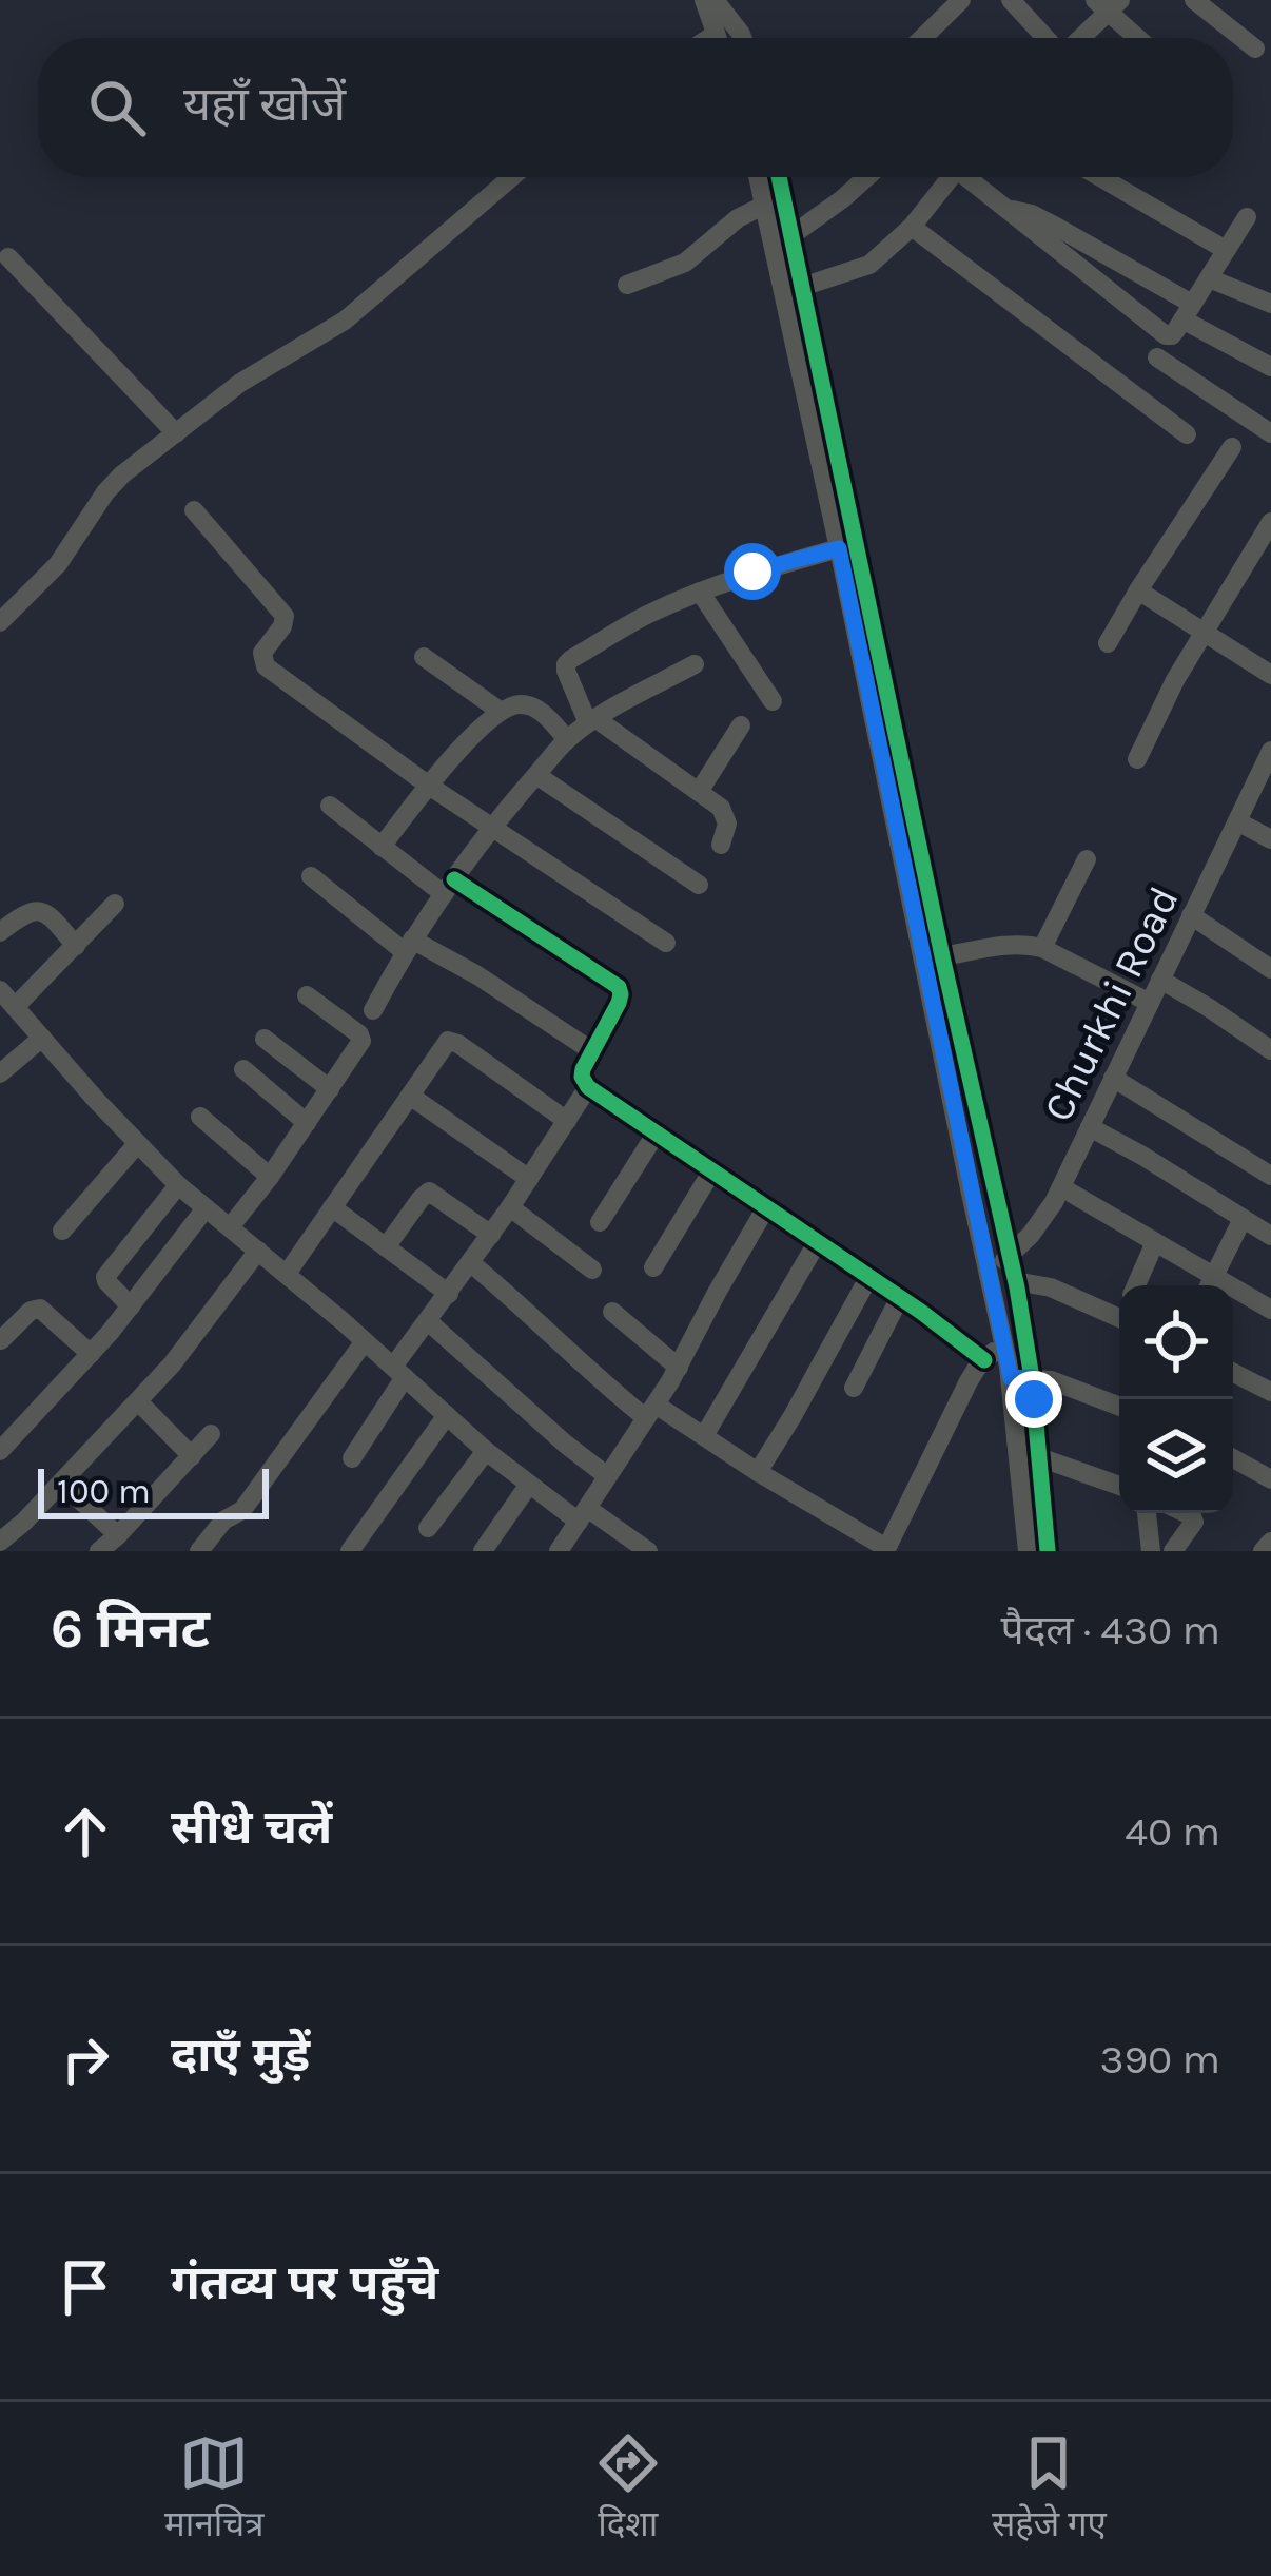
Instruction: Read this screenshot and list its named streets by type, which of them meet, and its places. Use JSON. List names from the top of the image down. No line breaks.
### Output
{"streets":{"street":["Churkhi Road"]},"scale_bar":"100 m","page":{"search":"यहाँ खोजें","scale":"100 m","heading":["6 मिनट","पैदल · 430 m"],"list":[["सीधे चलें","40 m"],["दाएँ मुड़ें","390 m"],"गंतव्य पर पहुँचे"],"nav":["मानचित्र","दिशा","सहेजे गए"]}}
